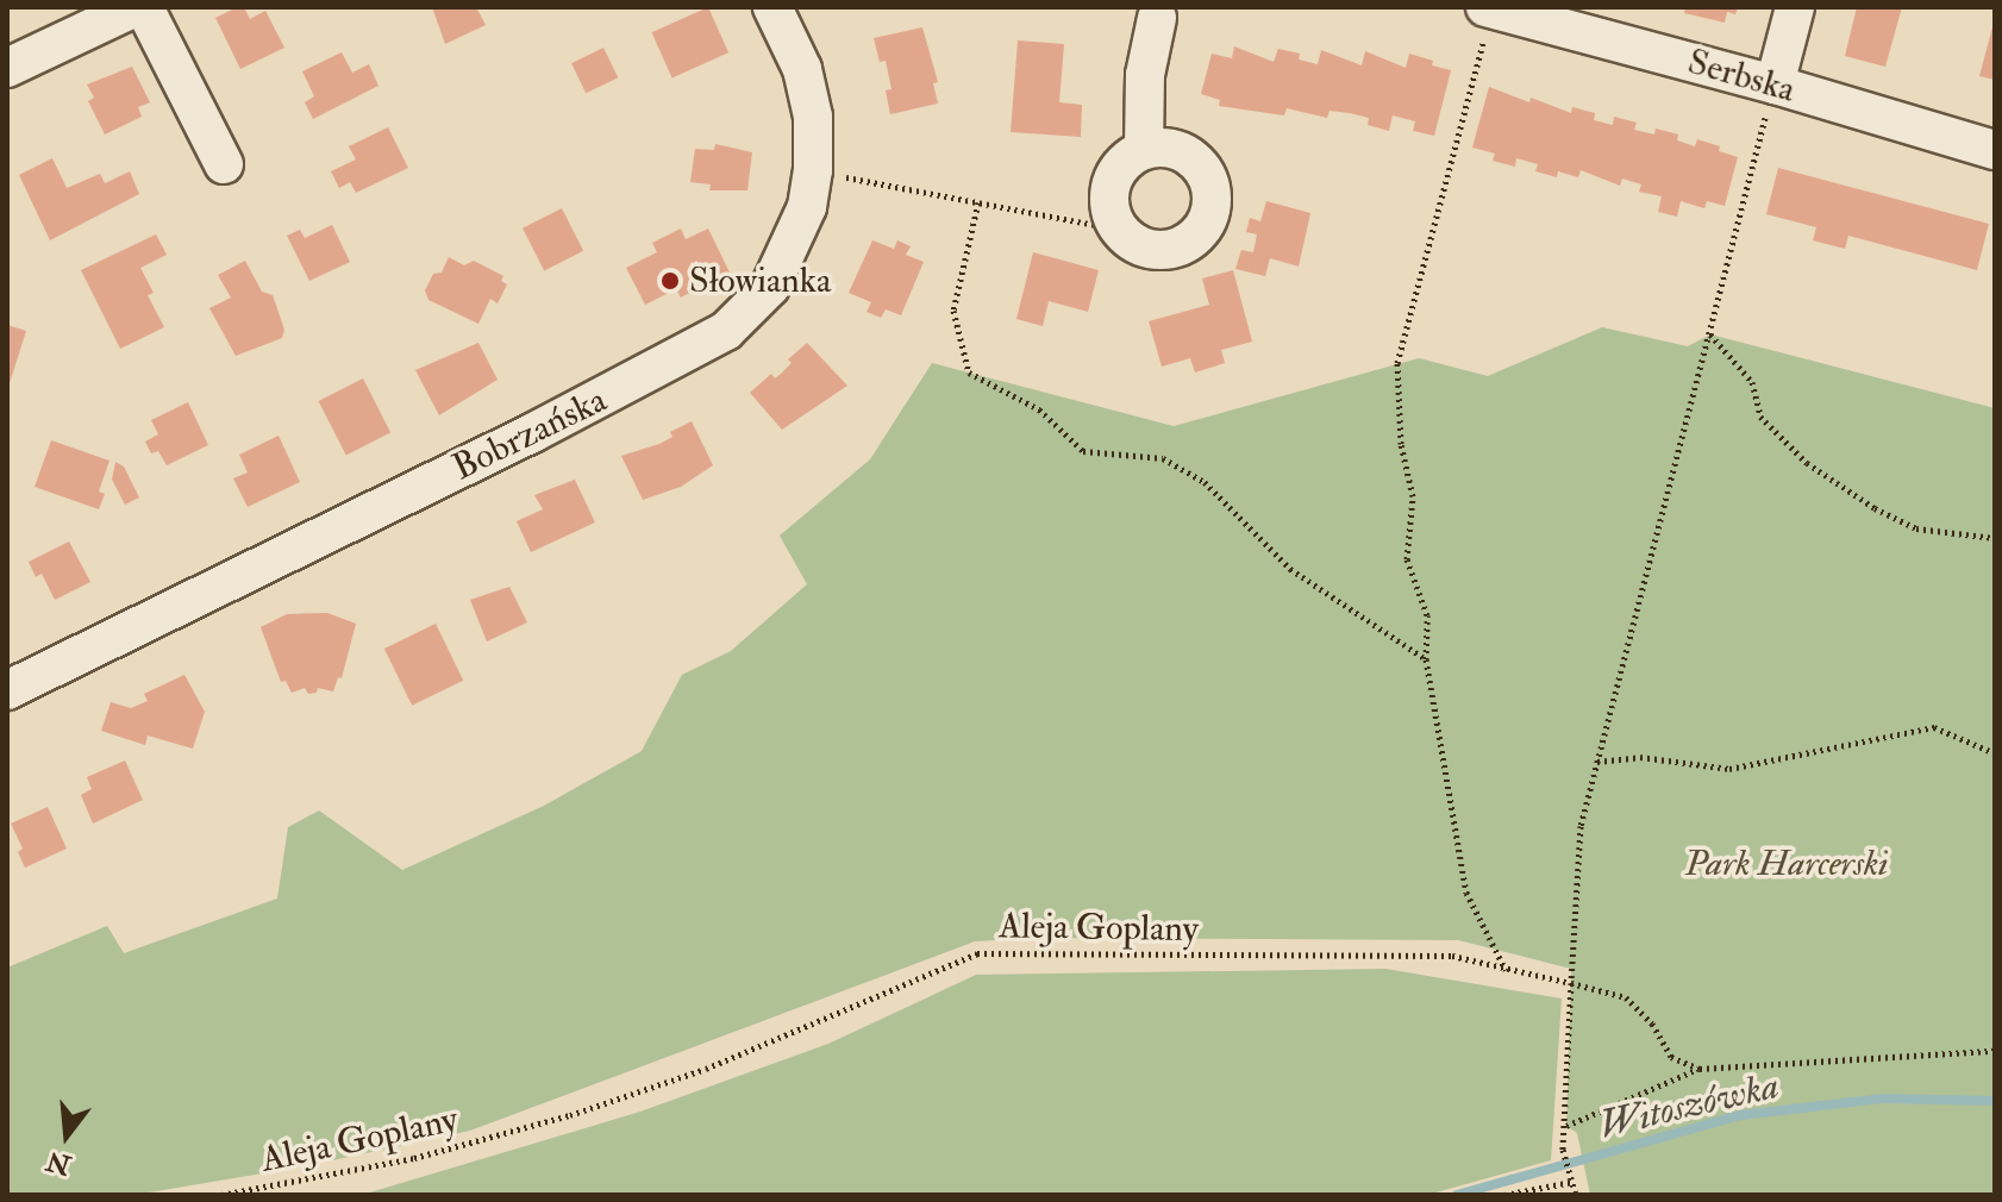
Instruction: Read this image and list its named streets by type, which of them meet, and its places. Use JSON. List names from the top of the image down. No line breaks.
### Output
{"streets":{"street":["Serbska","Bobrzańska"],"path":["Aleja Goplany"]},"water":["Witoszówka"],"parks":["Park Harcerski"],"places":["Słowianka"],"north":"bottom"}
